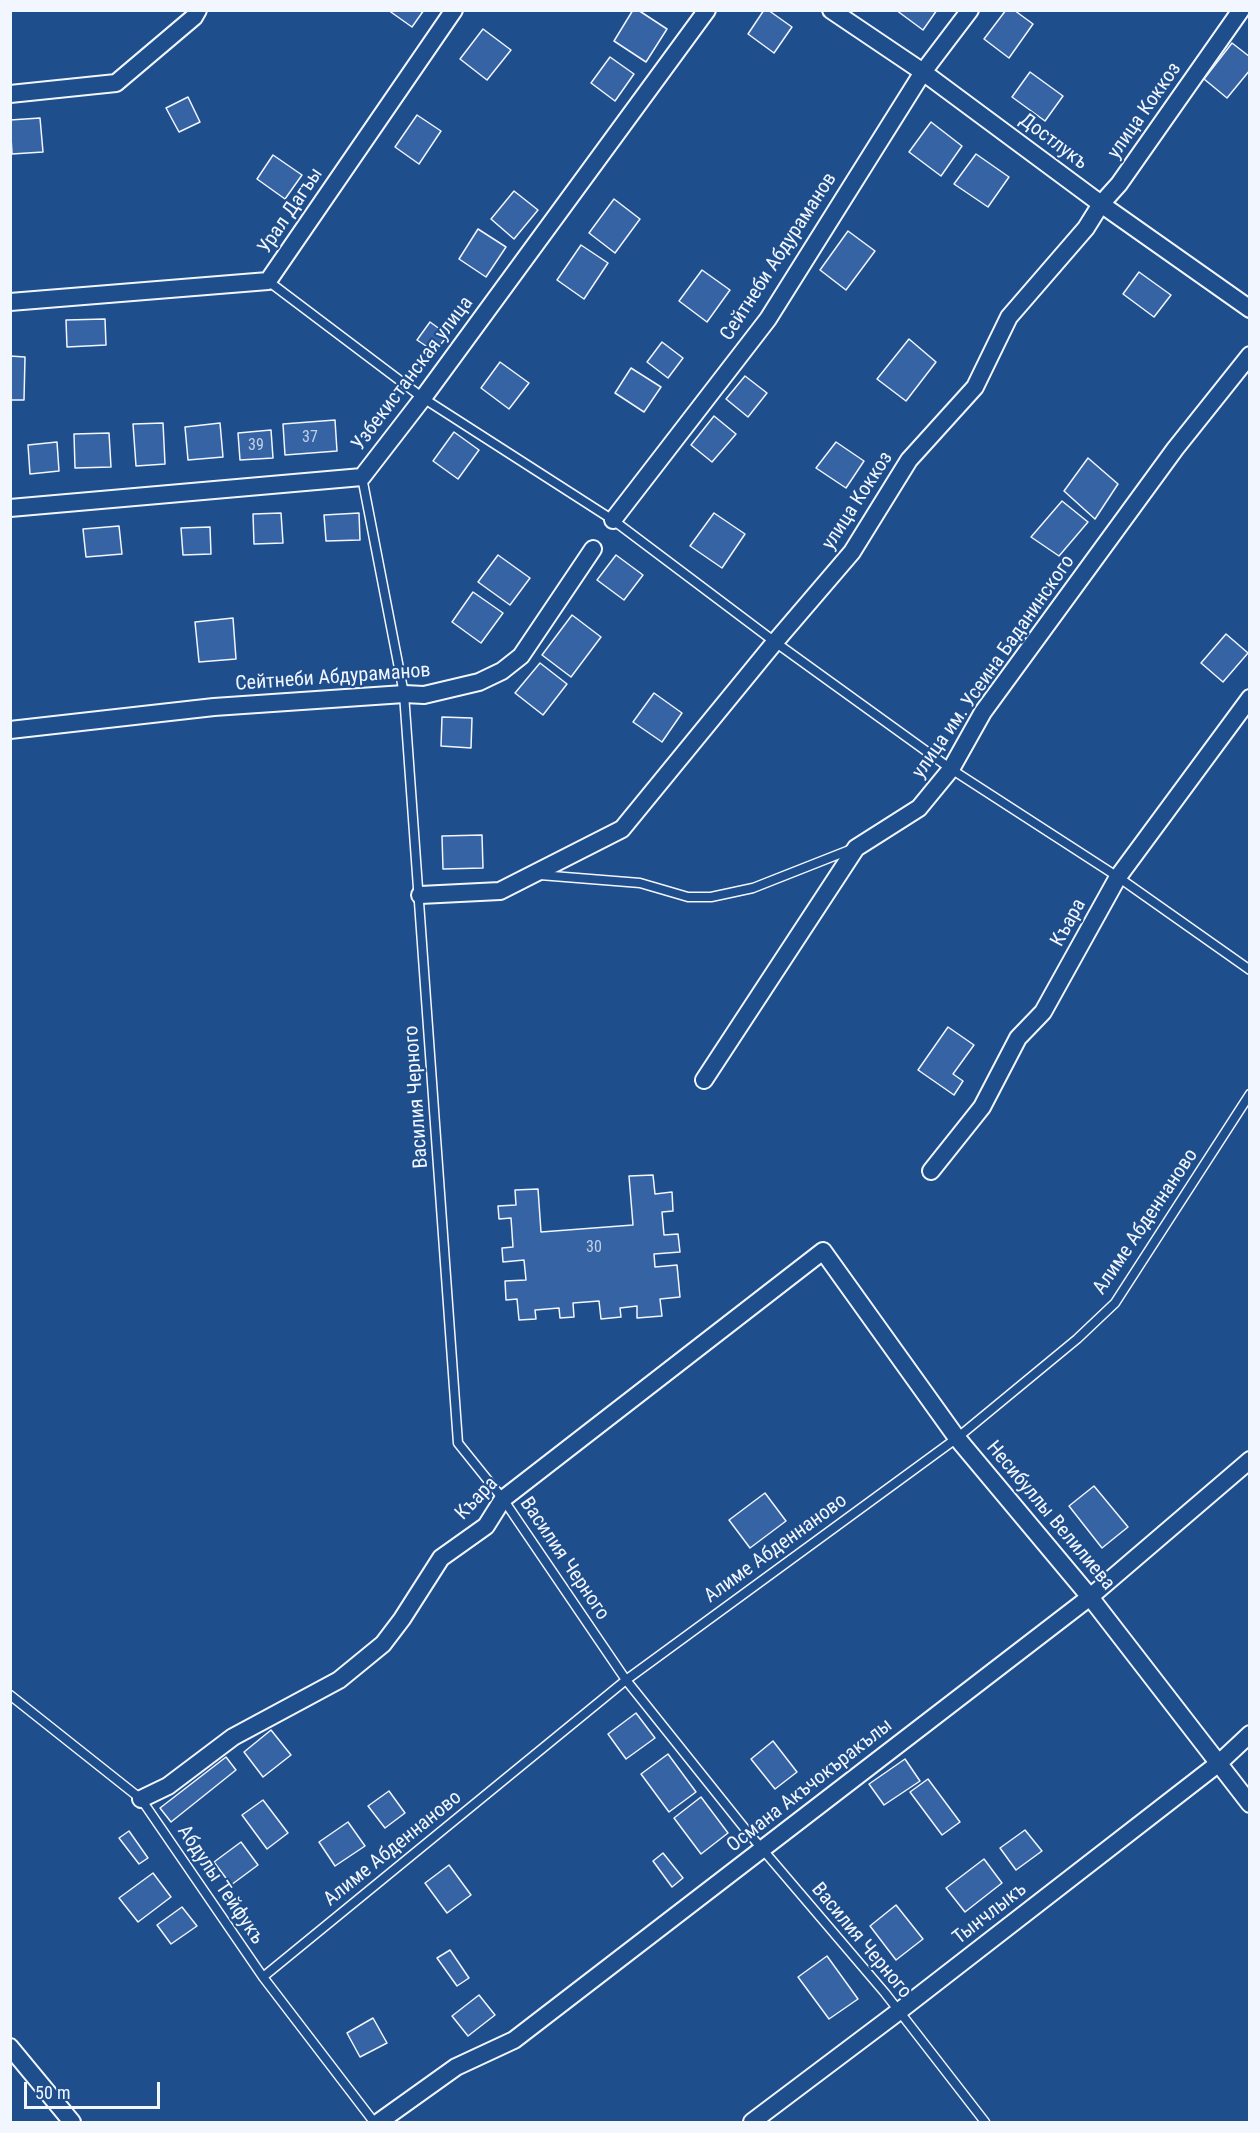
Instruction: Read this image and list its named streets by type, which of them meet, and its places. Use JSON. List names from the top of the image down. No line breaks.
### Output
{"streets":{"street":["улица Коккоз","Достлукъ","Урал Дагъы","Сейтнеби Абдураманов","Узбекистанская улица","улица им. Усеина Баданинского","Къара","Несибуллы Велилиева","Османа Акъчокъракълы","Тынчлыкъ"],"lane":["Василия Черного","Алиме Абденнаново","Абдулы Тейфукъ"]},"crossings":[["улица Коккоз","Достлукъ"],["улица Коккоз","Василия Черного"],["Достлукъ","Сейтнеби Абдураманов"],["Сейтнеби Абдураманов","Василия Черного"],["Узбекистанская улица","Василия Черного"],["Къара","Василия Черного"],["Къара","Несибуллы Велилиева"],["Къара","Абдулы Тейфукъ"],["Василия Черного","Алиме Абденнаново"],["Василия Черного","Османа Акъчокъракълы"],["Василия Черного","Тынчлыкъ"],["Алиме Абденнаново","Несибуллы Велилиева"],["Алиме Абденнаново","Абдулы Тейфукъ"],["Несибуллы Велилиева","Османа Акъчокъракълы"],["Несибуллы Велилиева","Тынчлыкъ"]],"house_numbers":["37","39","30"],"scale_bar":"50 m"}
